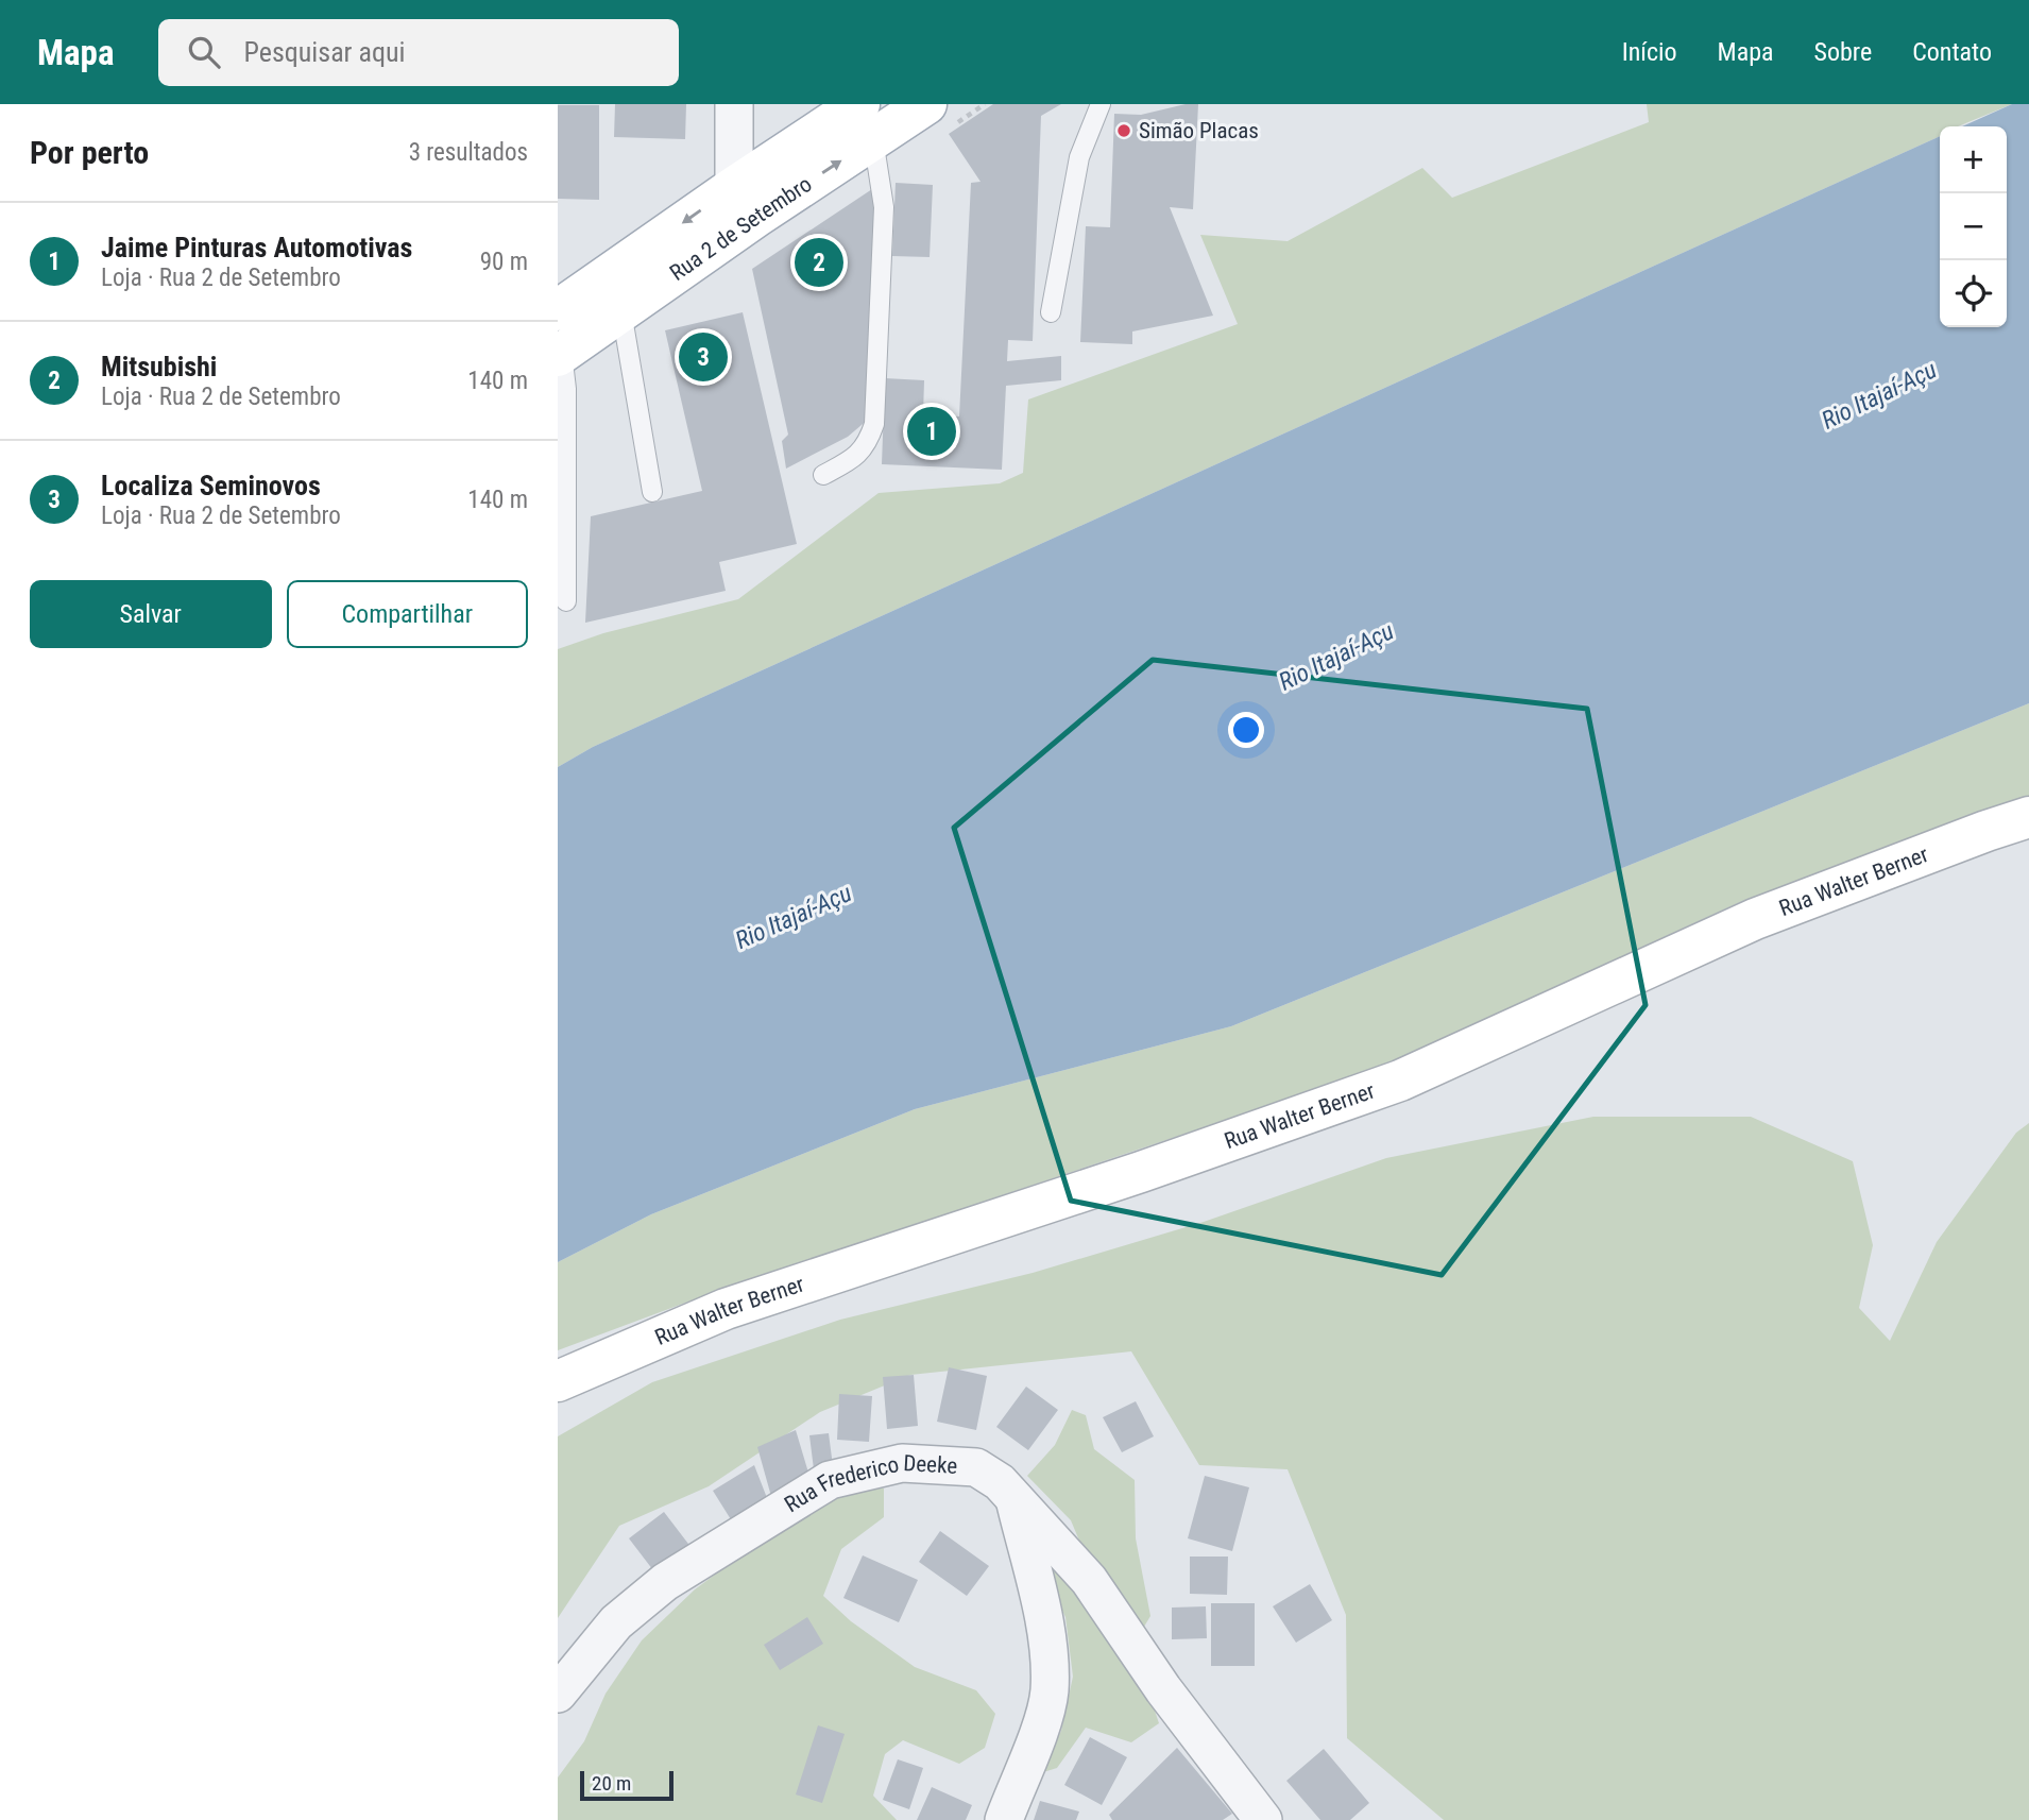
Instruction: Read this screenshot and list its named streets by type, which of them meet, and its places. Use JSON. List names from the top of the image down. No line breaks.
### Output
{"streets":{"street":["Rua 2 de Setembro","Rua Walter Berner","Rua Frederico Deeke"]},"water":["Rio Itajaí-Açu"],"places":["Simão Placas"],"scale_bar":"20 m","page":{"header":"Mapa","search":"Pesquisar aqui","nav":["Início","Mapa","Sobre","Contato"],"heading":["Por perto","3 resultados"],"map_buttons":["+","−"],"list":[{"mark":"1","name":"Jaime Pinturas Automotivas","note":"Loja · Rua 2 de Setembro","value":"90 m"},{"mark":"2","name":"Mitsubishi","note":"Loja · Rua 2 de Setembro","value":"140 m"},{"mark":"3","name":"Localiza Seminovos","note":"Loja · Rua 2 de Setembro","value":"140 m"}],"pins":["2","3","1"],"buttons":["Salvar","Compartilhar"],"scale":"20 m"}}
